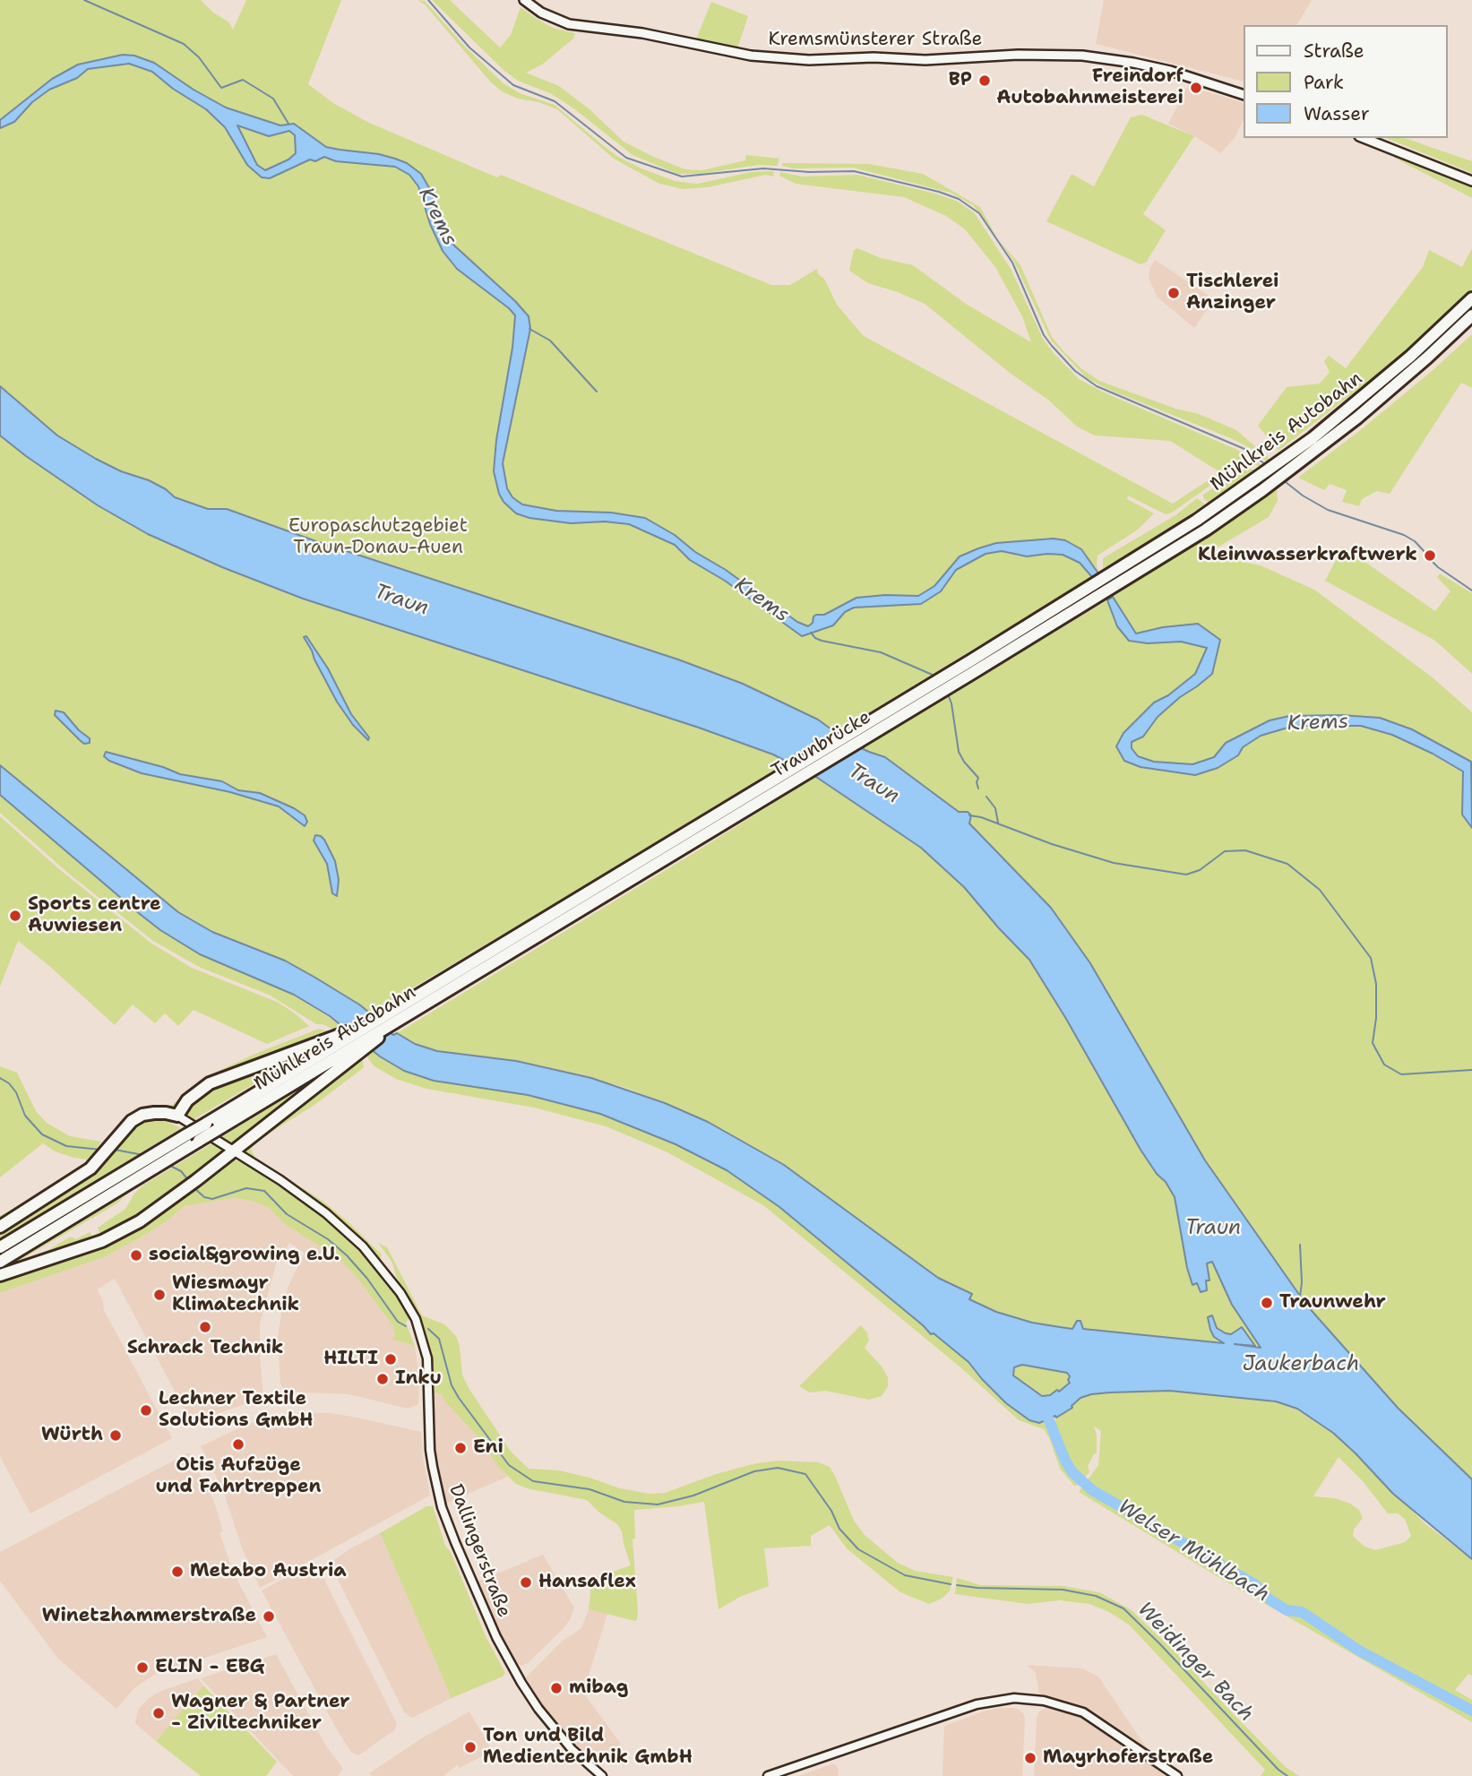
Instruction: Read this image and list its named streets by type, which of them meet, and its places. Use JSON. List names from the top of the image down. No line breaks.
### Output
{"streets":{"highway":["Mühlkreis Autobahn","Traunbrücke"],"main road":["Kremsmünsterer Straße"],"street":["Dallingerstraße"]},"crossings":[["Mühlkreis Autobahn","Traunbrücke"]],"water":["Krems","Traun","Jaukerbach","Welser Mühlbach","Weidinger Bach"],"parks":["Europaschutzgebiet Traun-Donau-Auen"],"places":["BP","Freindorf Autobahnmeisterei","Tischlerei Anzinger","Kleinwasserkraftwerk","Sports centre Auwiesen","social&growing e.U.","Wiesmayr Klimatechnik","Traunwehr","Schrack Technik","HILTI","Inku","Lechner Textile Solutions GmbH","Würth","Otis Aufzüge und Fahrtreppen","Eni","Metabo Austria","Hansaflex","Winetzhammerstraße","ELIN - EBG","mibag","Wagner & Partner - Ziviltechniker","Ton und Bild Medientechnik GmbH","Mayrhoferstraße"],"legend":["Straße","Park","Wasser"]}
